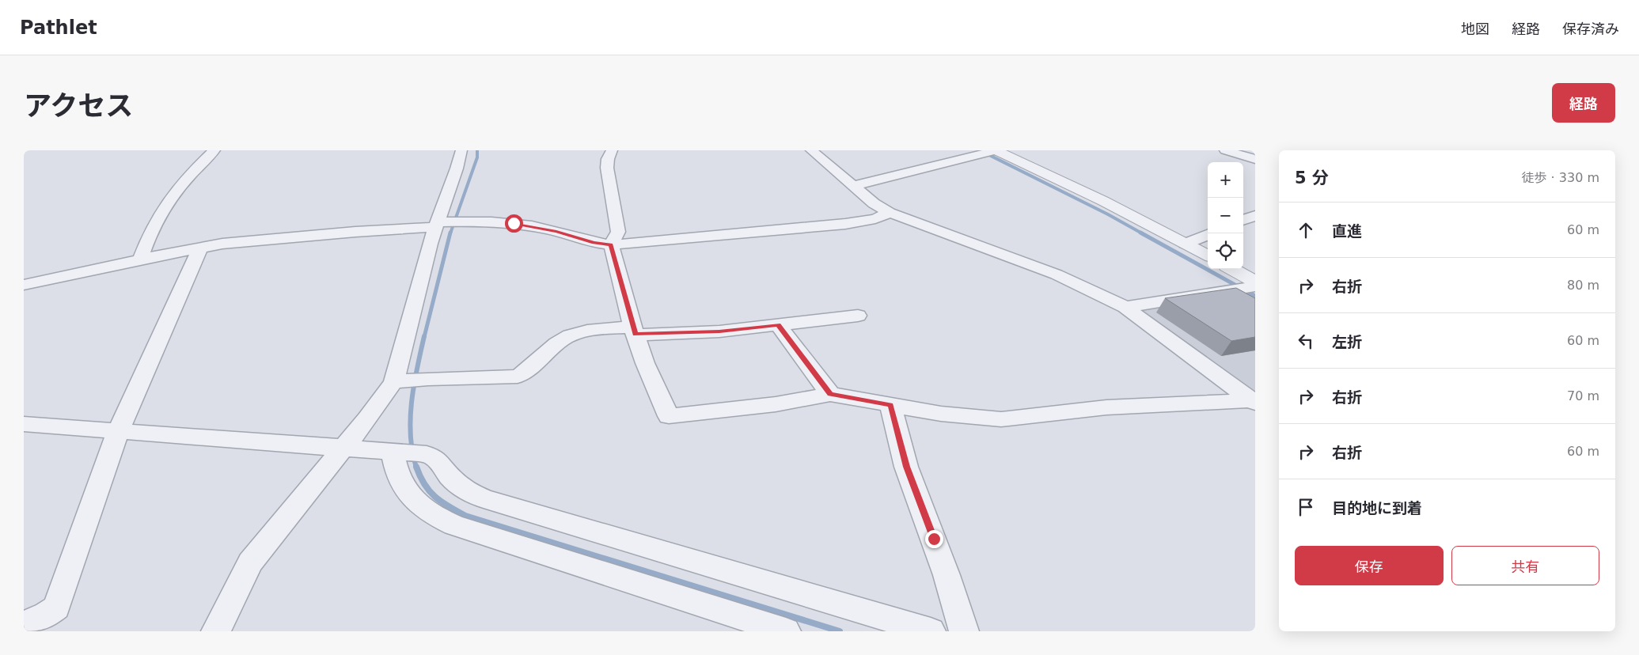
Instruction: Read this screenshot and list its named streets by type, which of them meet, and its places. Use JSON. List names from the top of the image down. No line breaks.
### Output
{"page":{"header":"Pathlet","nav":["地図","経路","保存済み"],"title":"アクセス","buttons":["経路",["保存","共有"]],"heading":["5 分","徒歩 · 330 m"],"map_buttons":["+","−"],"list":[["直進","60 m"],["右折","80 m"],["左折","60 m"],["右折","70 m"],["右折","60 m"],"目的地に到着"]}}
